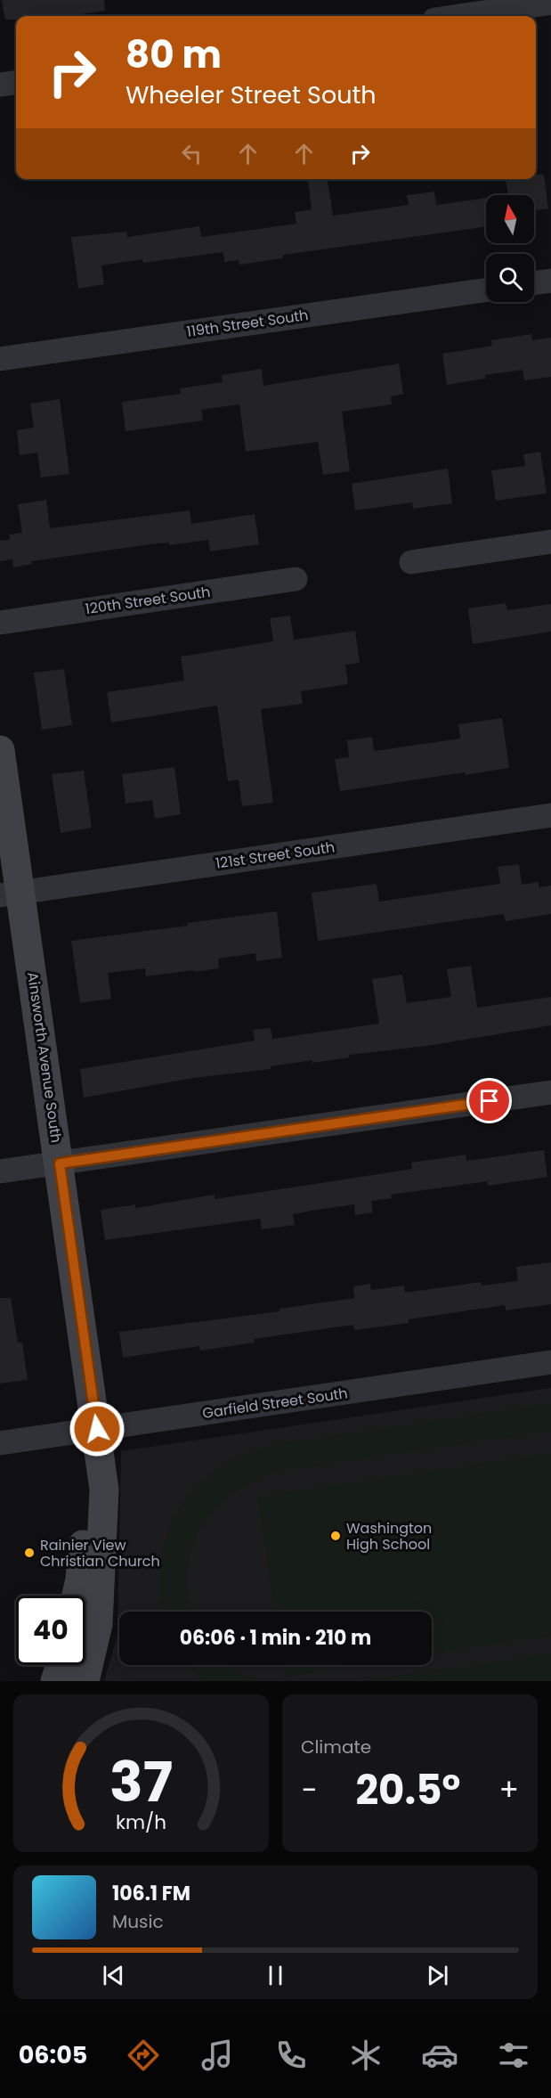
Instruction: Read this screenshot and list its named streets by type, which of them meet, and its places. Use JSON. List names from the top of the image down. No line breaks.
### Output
{"streets":{"street":["119th Street South","120th Street South","121st Street South","Ainsworth Avenue South","Garfield Street South"]},"crossings":[["121st Street South","Ainsworth Avenue South"],["Ainsworth Avenue South","Garfield Street South"]],"places":["Washington High School","Rainier View Christian Church"],"north":"top","page":{"turn":["80 m","Wheeler Street South"],"limit":"40","trip":"06:06 · 1 min · 210 m","tile":"Climate","heat":["−","20.5°","+"],"song":["106.1 FM","Music"],"tabs":"06:05","gauge":["37","km/h"]}}
